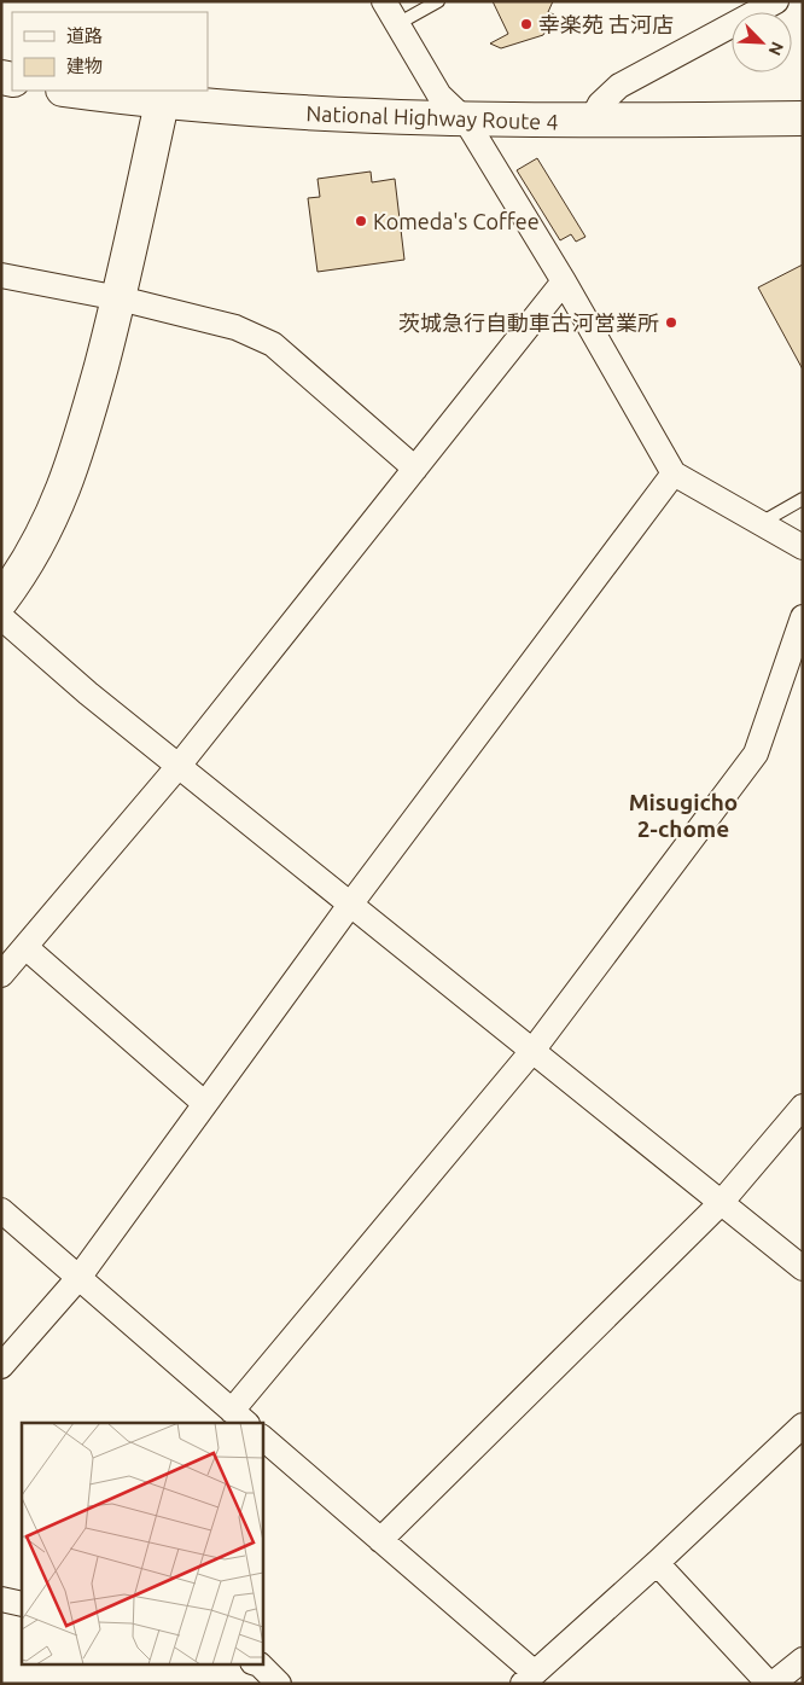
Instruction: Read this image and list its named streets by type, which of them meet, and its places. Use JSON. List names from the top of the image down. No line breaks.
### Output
{"streets":{"main road":["National Highway Route 4"]},"districts":["Misugicho 2-chome"],"places":["幸楽苑 古河店","Komeda's Coffee","茨城急行自動車古河営業所"],"legend":["道路","建物"],"north":"bottom right"}
